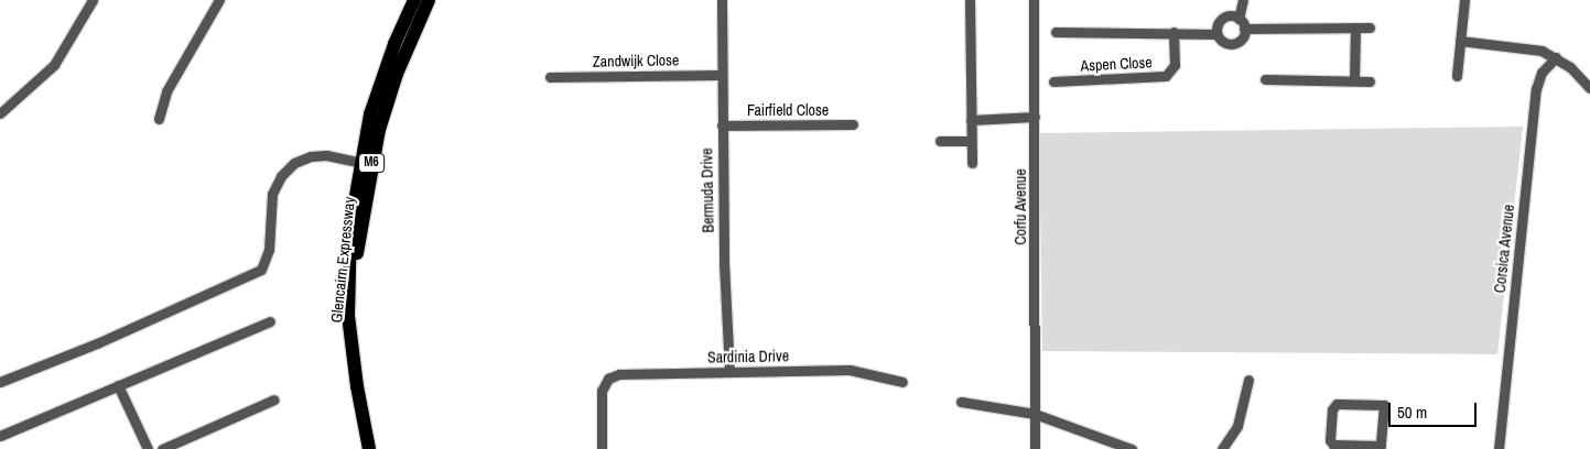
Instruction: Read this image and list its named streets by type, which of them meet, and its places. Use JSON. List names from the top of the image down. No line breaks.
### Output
{"streets":{"main road":["M6","Glencairn Expressway"],"street":["Zandwijk Close","Aspen Close","Fairfield Close","Bermuda Drive","Corfu Avenue","Corsica Avenue","Sardinia Drive"]},"crossings":[["Zandwijk Close","Bermuda Drive"],["Fairfield Close","Bermuda Drive"],["Bermuda Drive","Sardinia Drive"]],"scale_bar":"50 m"}
